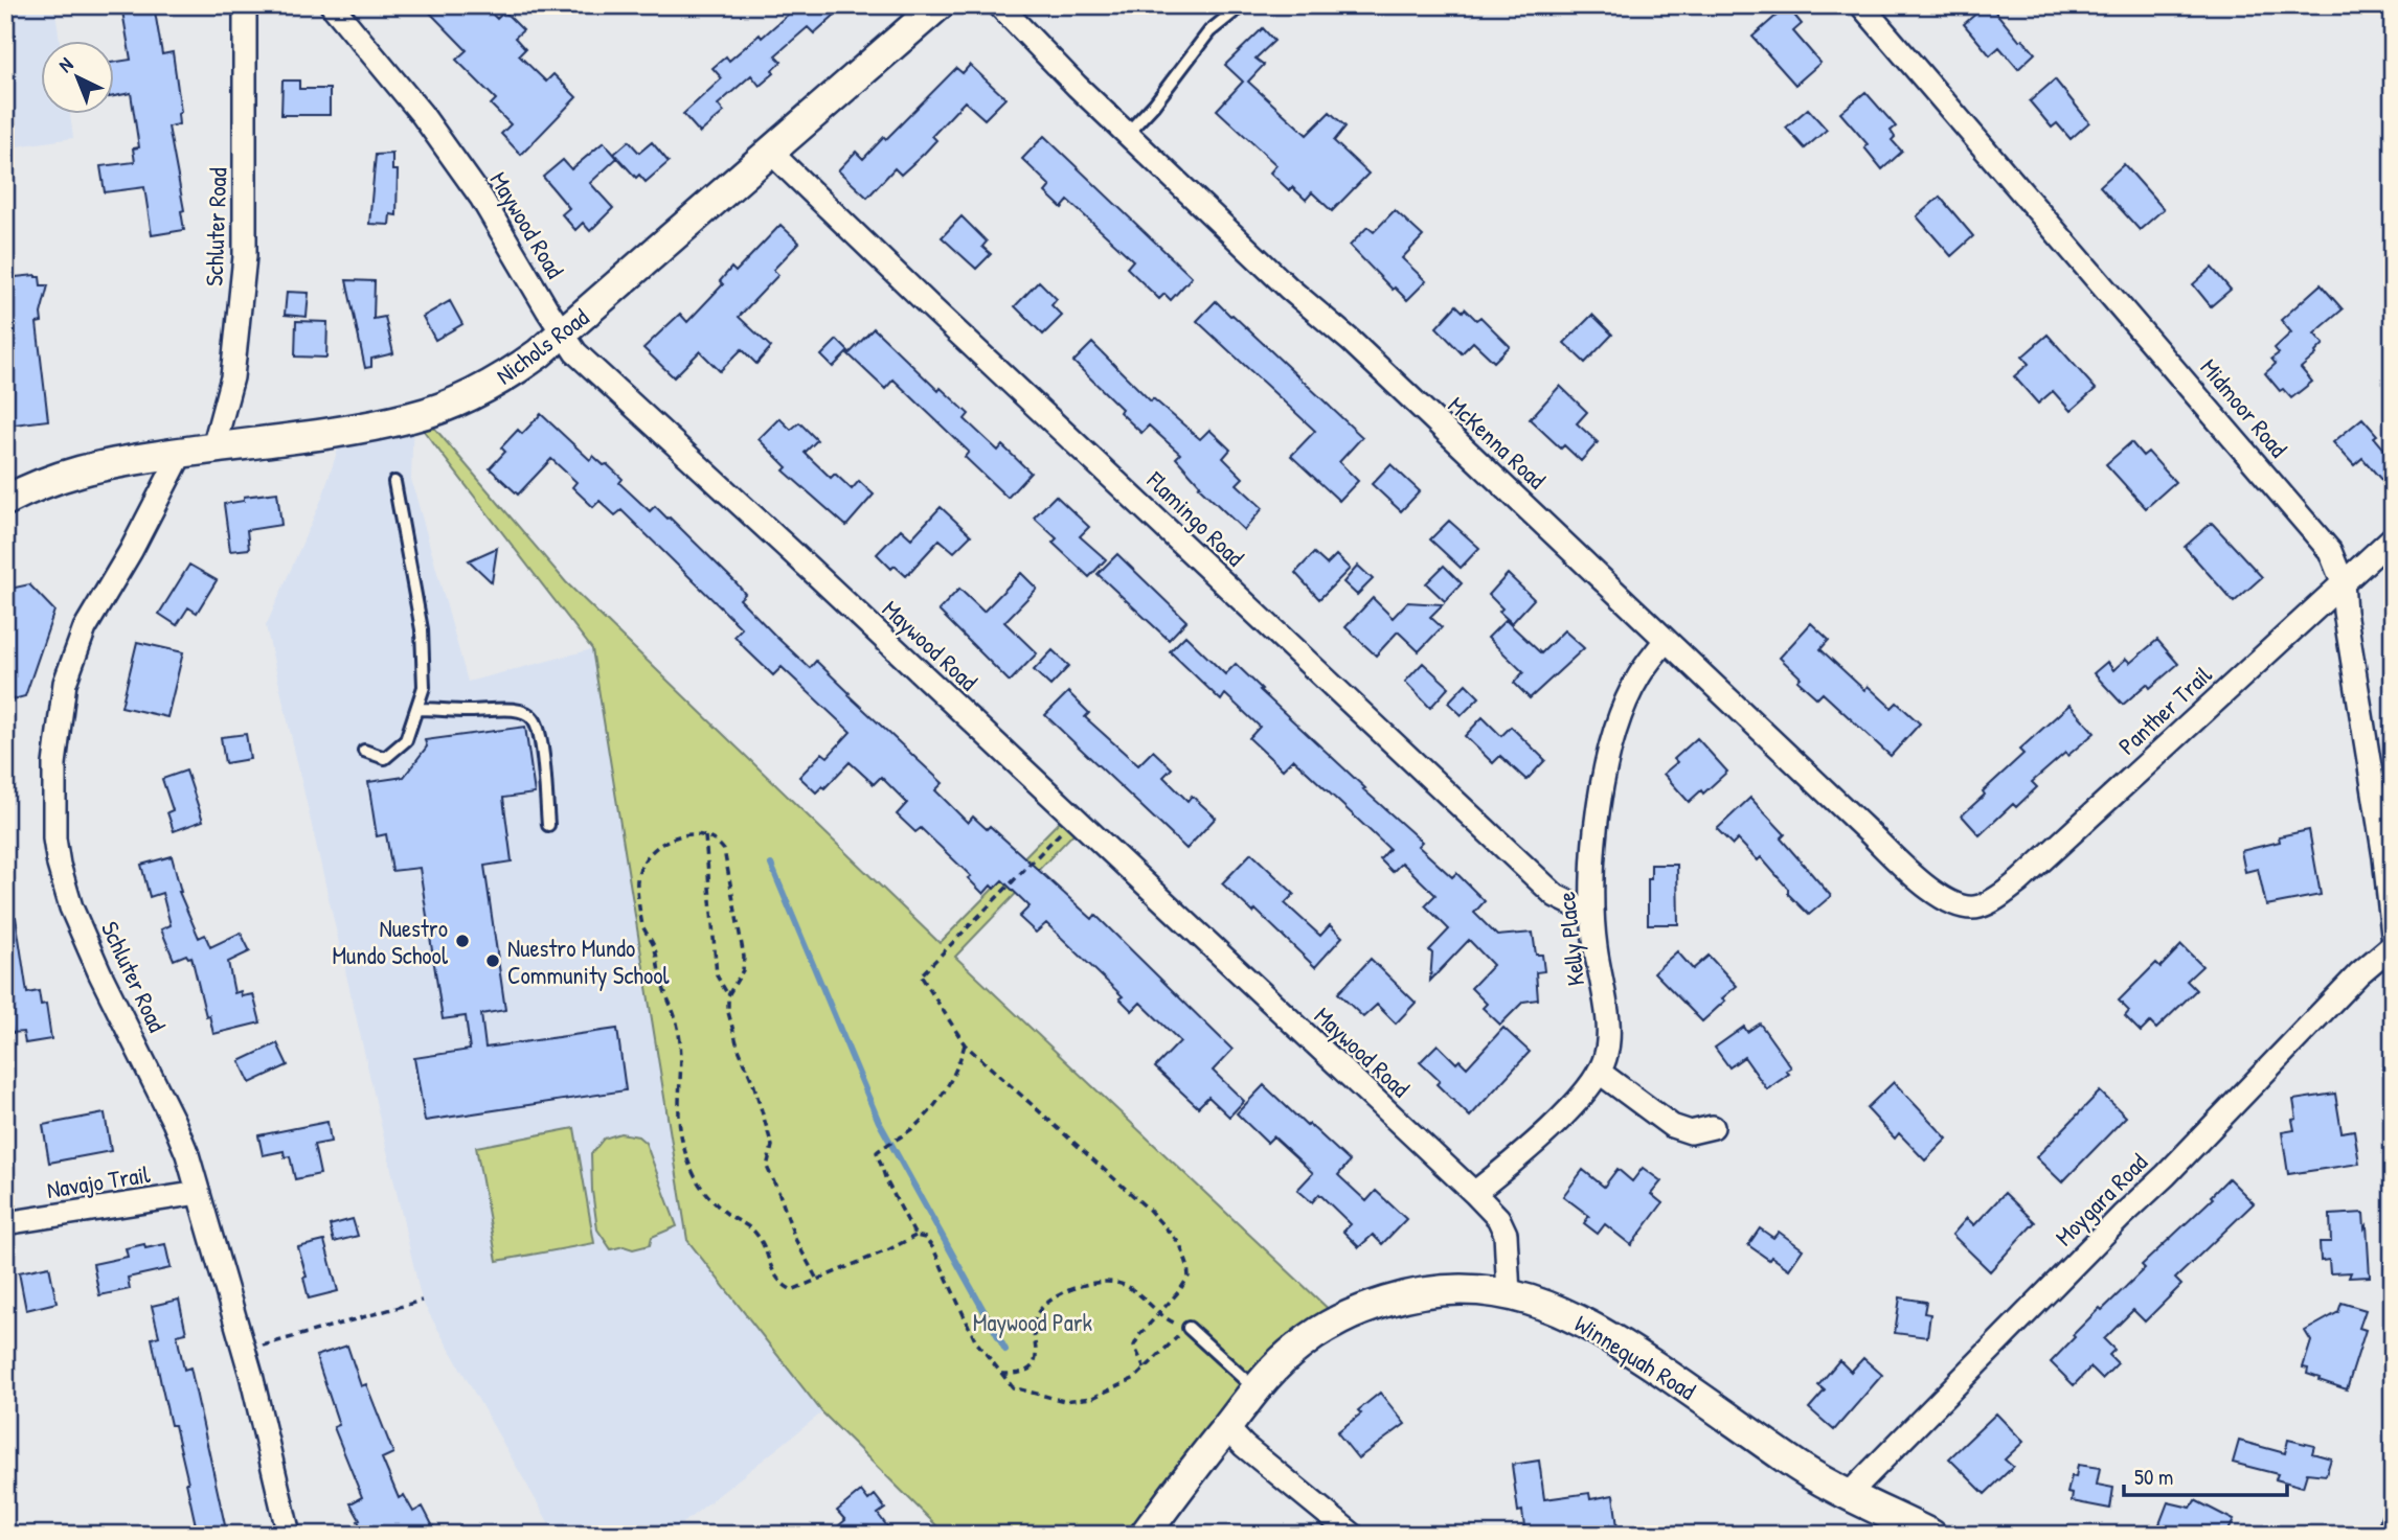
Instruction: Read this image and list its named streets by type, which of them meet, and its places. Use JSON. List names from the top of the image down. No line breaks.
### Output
{"streets":{"street":["Maywood Road","Schluter Road","Nichols Road","Midmoor Road","McKenna Road","Flamingo Road","Panther Trail","Kelly Place","Navajo Trail","Moygara Road","Winnequah Road"]},"crossings":[["Maywood Road","Nichols Road"],["Maywood Road","Kelly Place"],["Maywood Road","Winnequah Road"],["Schluter Road","Nichols Road"],["Schluter Road","Navajo Trail"],["Nichols Road","Flamingo Road"],["Midmoor Road","Panther Trail"],["McKenna Road","Panther Trail"],["McKenna Road","Kelly Place"],["Flamingo Road","Kelly Place"],["Moygara Road","Winnequah Road"]],"parks":["Maywood Park"],"places":["Nuestro Mundo School","Nuestro Mundo Community School"],"scale_bar":"50 m","north":"top left"}
